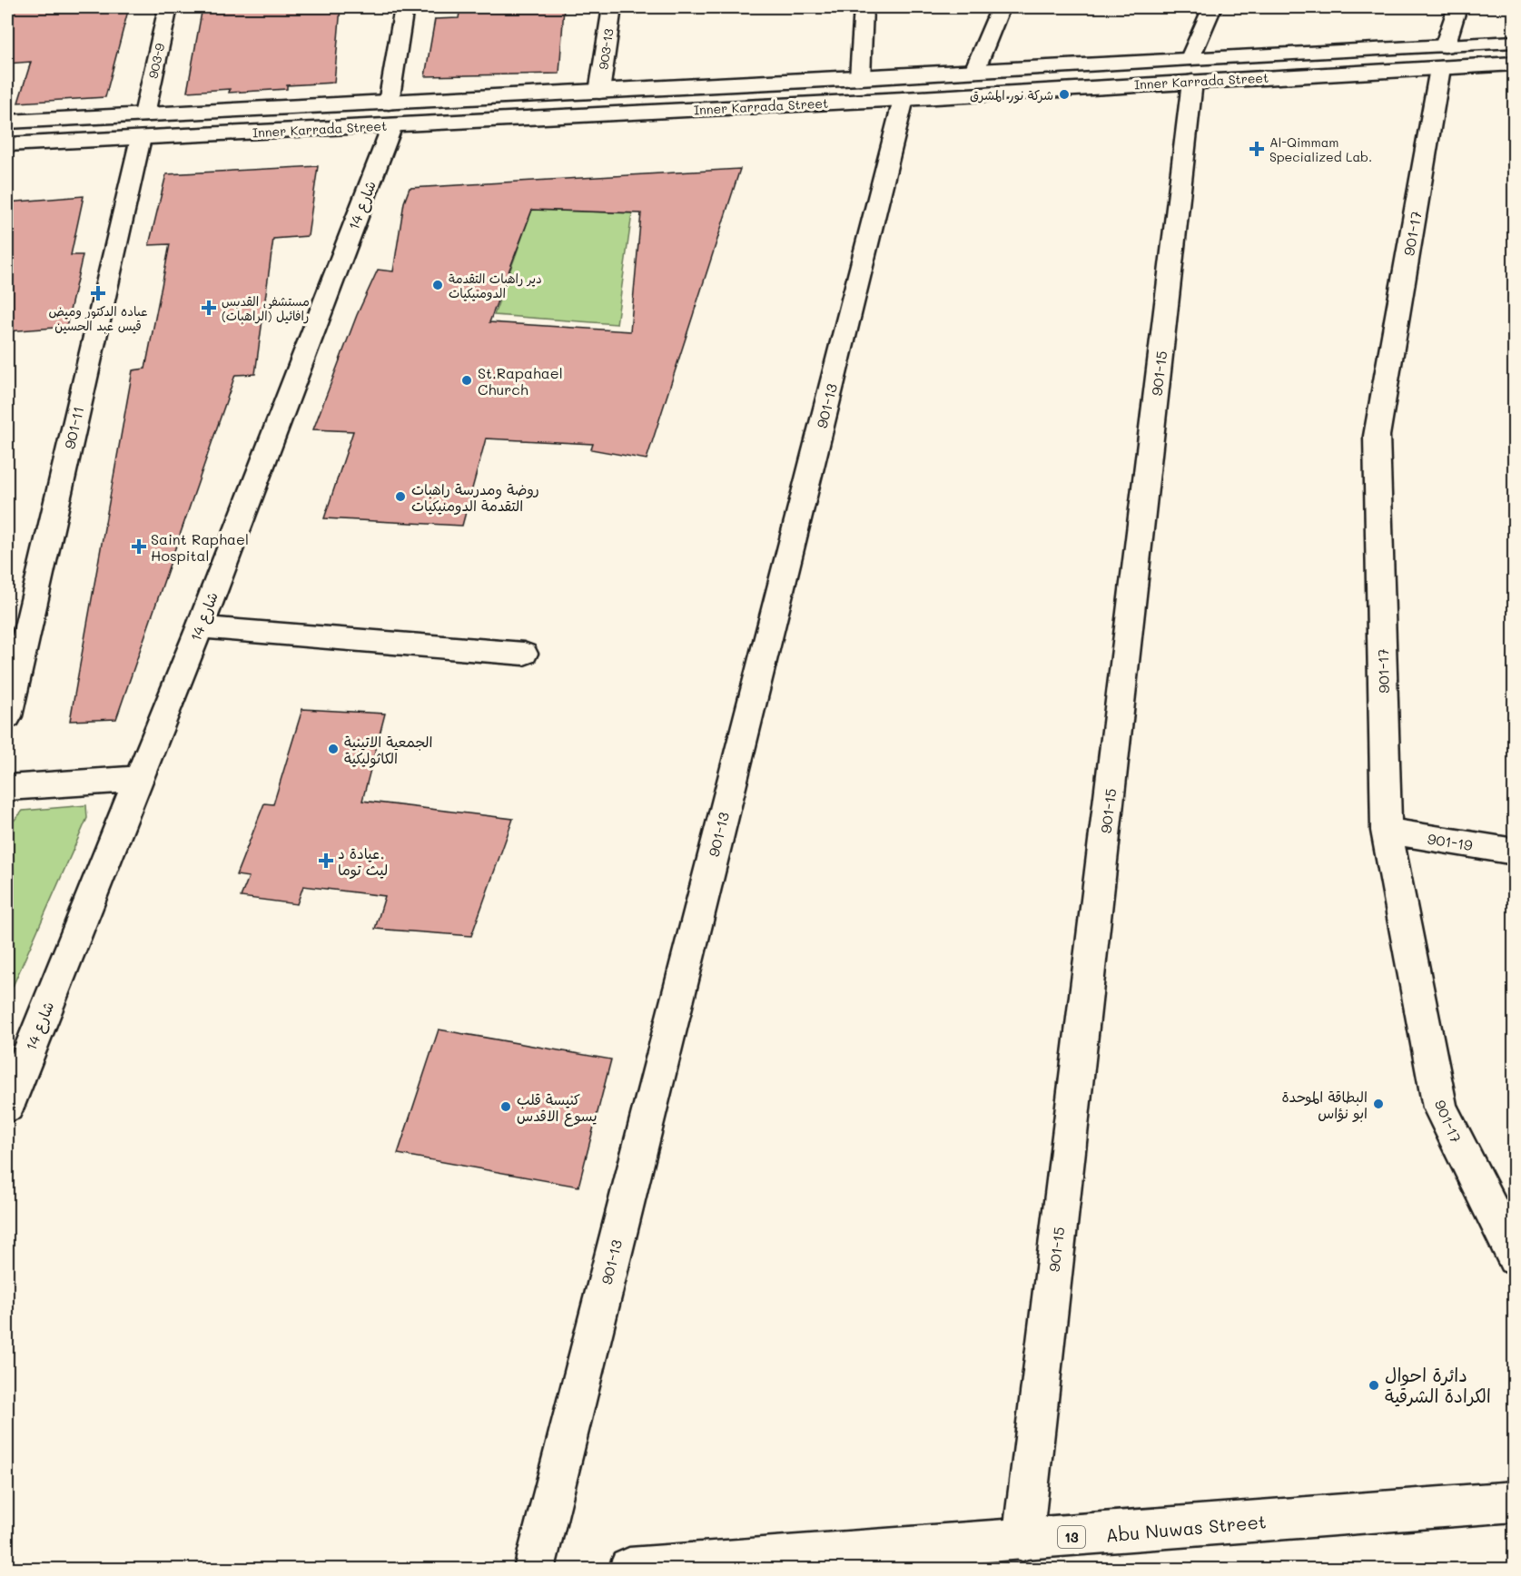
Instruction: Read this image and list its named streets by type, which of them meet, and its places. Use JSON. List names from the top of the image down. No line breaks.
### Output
{"streets":{"street":["903-13","903-9","Inner Karrada Street","شارع 14","901-17","901-15","901-13","901-11","901-19","Abu Nuwas Street","13"]},"crossings":[["903-13","Inner Karrada Street"],["903-9","Inner Karrada Street"],["903-9","901-11"],["Inner Karrada Street","شارع 14"],["Inner Karrada Street","901-17"],["Inner Karrada Street","901-15"],["Inner Karrada Street","901-13"],["Inner Karrada Street","901-11"],["901-17","901-19"],["901-15","Abu Nuwas Street"]],"places":{"other":["شركة نور المشرق","دير راهبات التقدمة الدومنيكيات","St.Rapahael Church","روضة ومدرسة راهبات التقدمة الدومنيكيات","الجمعية الاتينية الكاثوليكية","البطاقة الموحدة ابو نؤاس","كنيسة قلب يسوع الاقدس","دائرة احوال الكرادة الشرقية"],"health":["Al-Qimmam Specialized Lab.","عياده الدكتور وميض قيس عبد الحسين","مستشفى القديس رافائيل (الراهبات)","Saint Raphael Hospital","عيادة د. ليث توما"]}}
